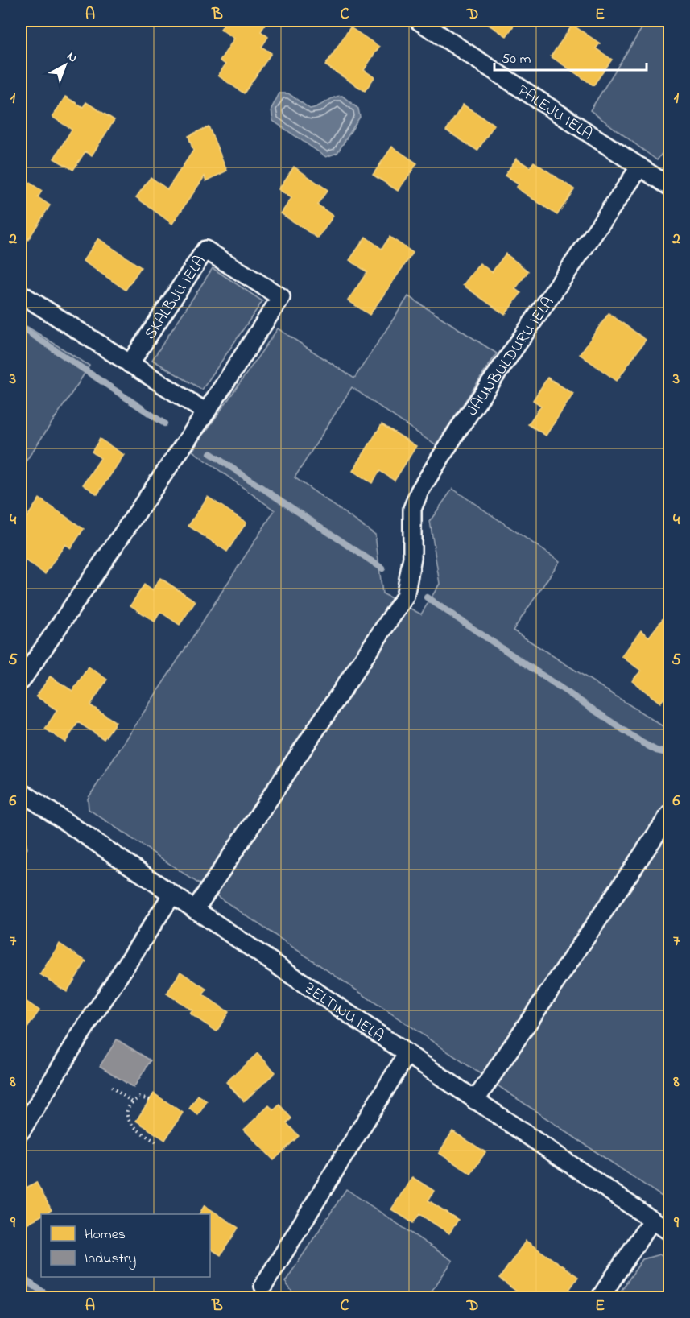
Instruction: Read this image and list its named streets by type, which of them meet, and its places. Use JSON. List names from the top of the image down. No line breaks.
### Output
{"streets":{"street":["PALEJU IELA","SKALBJU IELA","JAUNBULDURU IELA","ZELTIŅU IELA"]},"crossings":[["PALEJU IELA","JAUNBULDURU IELA"],["JAUNBULDURU IELA","ZELTIŅU IELA"]],"legend":["Homes","Industry"],"scale_bar":"50 m","north":"top right","grid":{"columns":["A","B","C","D","E"],"rows":["1","2","3","4","5","6","7","8","9"]}}
